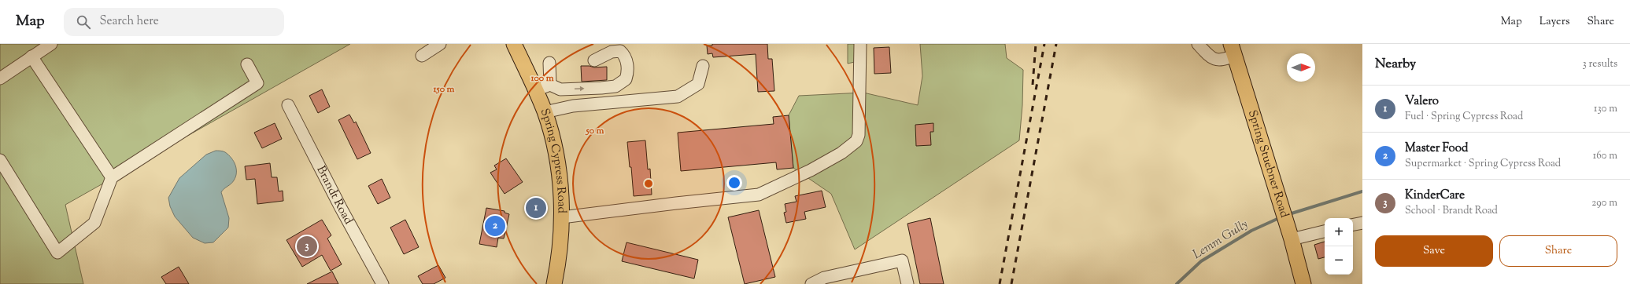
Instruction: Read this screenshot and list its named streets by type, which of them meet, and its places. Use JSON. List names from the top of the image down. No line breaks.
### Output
{"streets":{"main road":["Spring Cypress Road","Spring Stuebner Road"],"street":["Brandt Road"]},"water":["Lemm Gully"],"north":"right","page":{"header":"Map","search":"Search here","nav":["Map","Layers","Share"],"heading":["Nearby","3 results"],"list":[{"mark":"1","name":"Valero","note":"Fuel · Spring Cypress Road","value":"130 m"},{"mark":"2","name":"Master Food","note":"Supermarket · Spring Cypress Road","value":"160 m"},{"mark":"3","name":"KinderCare","note":"School · Brandt Road","value":"290 m"}],"pins":["1","2","3"],"map_buttons":["+","−"],"buttons":["Save","Share"]},"rings":["100 m","150 m","50 m"]}
